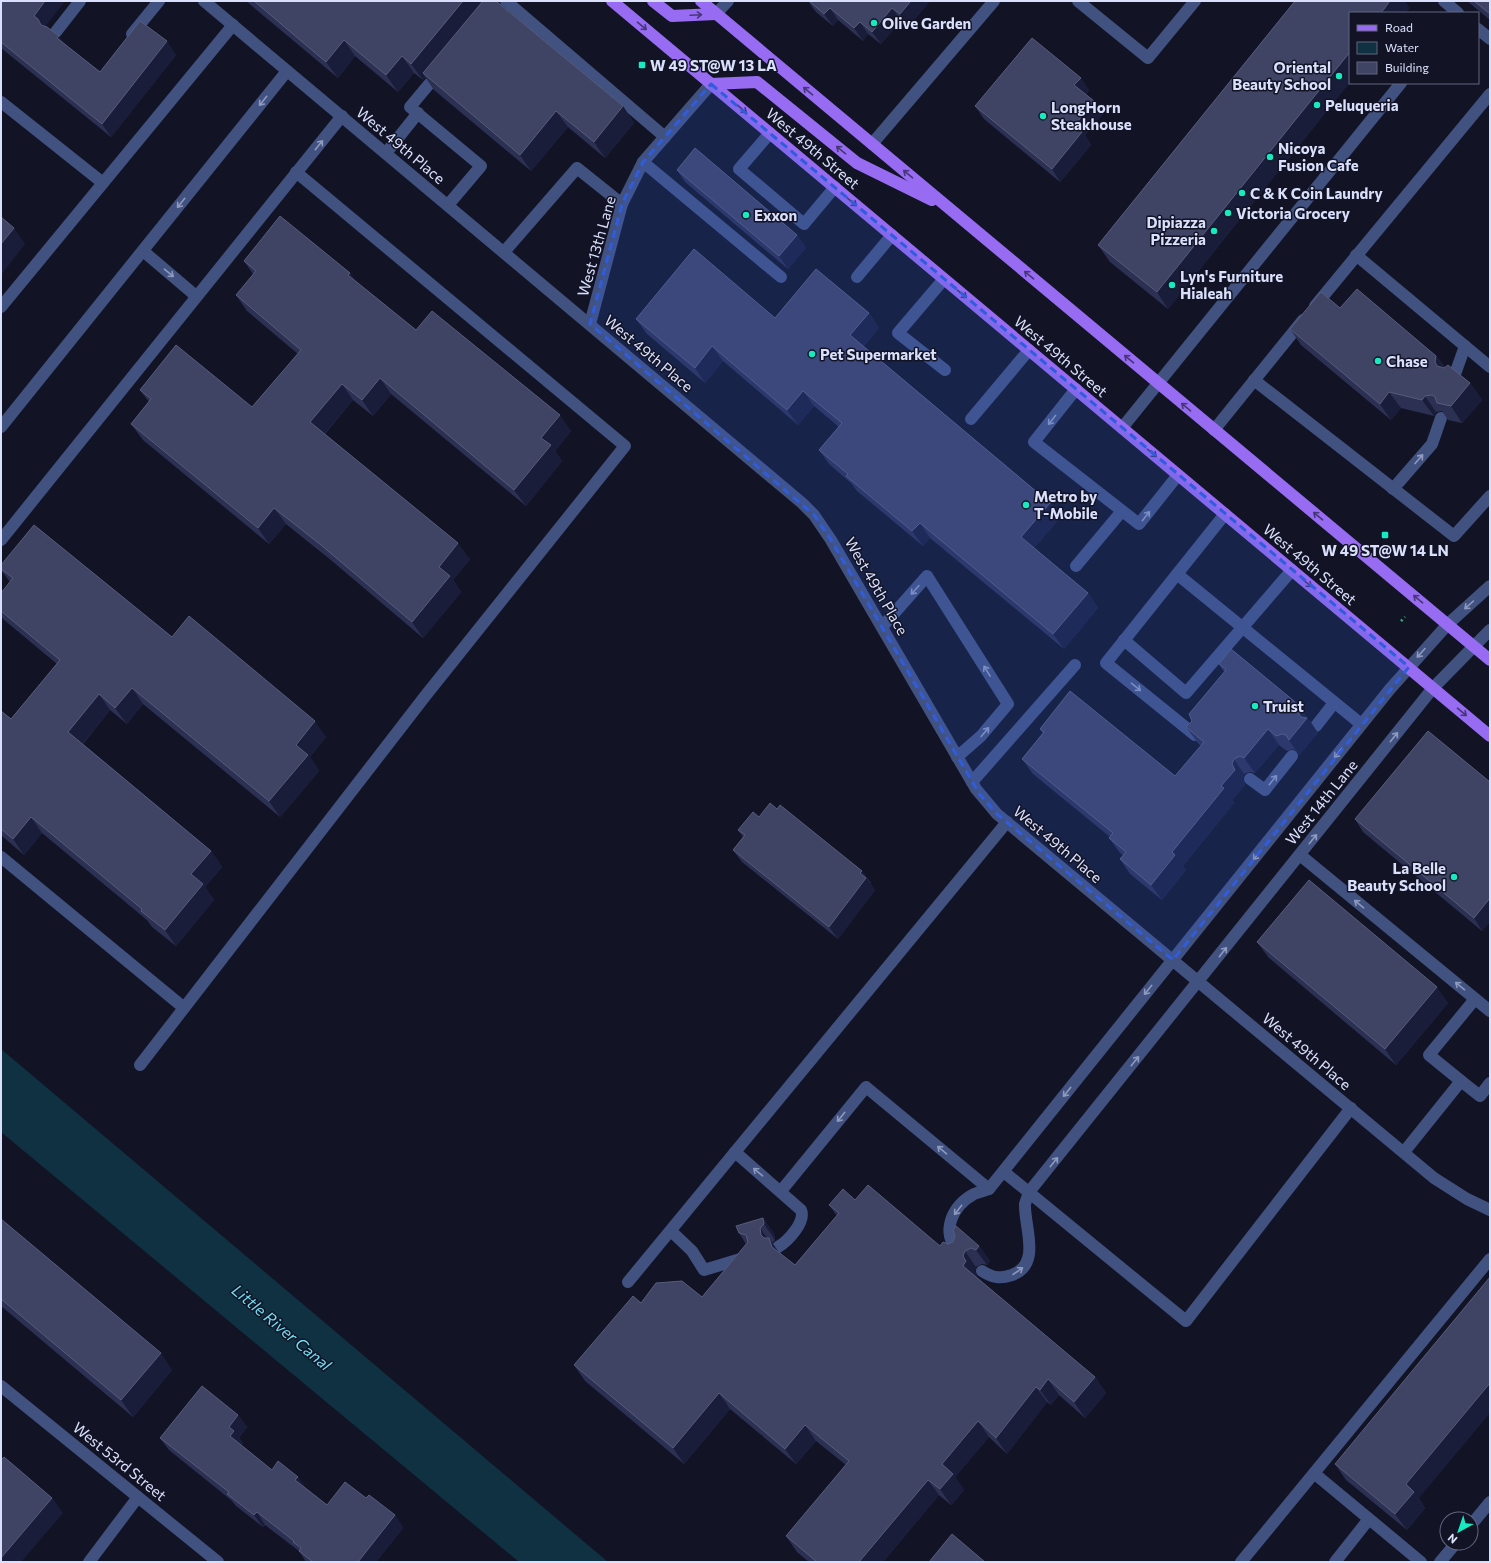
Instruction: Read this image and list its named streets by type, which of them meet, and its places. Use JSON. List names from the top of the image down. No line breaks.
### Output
{"streets":{"main road":["West 49th Street"],"street":["West 49th Place","West 13th Lane","West 14th Lane","West 53rd Street"]},"crossings":[["West 49th Place","West 13th Lane"],["West 49th Place","West 14th Lane"],["West 49th Street","West 13th Lane"],["West 49th Street","West 14th Lane"]],"water":["Little River Canal"],"places":{"other":["Olive Garden","Oriental Beauty School","Peluqueria","LongHorn Steakhouse","Nicoya Fusion Cafe","C & K Coin Laundry","Victoria Grocery","Exxon","Dipiazza Pizzeria","Lyn's Furniture Hialeah","Pet Supermarket","Chase","Metro by T-Mobile","Truist","La Belle Beauty School"],"transit":["W 49 ST@W 13 LA","W 49 ST@W 14 LN"]},"legend":["Road","Water","Building"],"north":"bottom left"}
